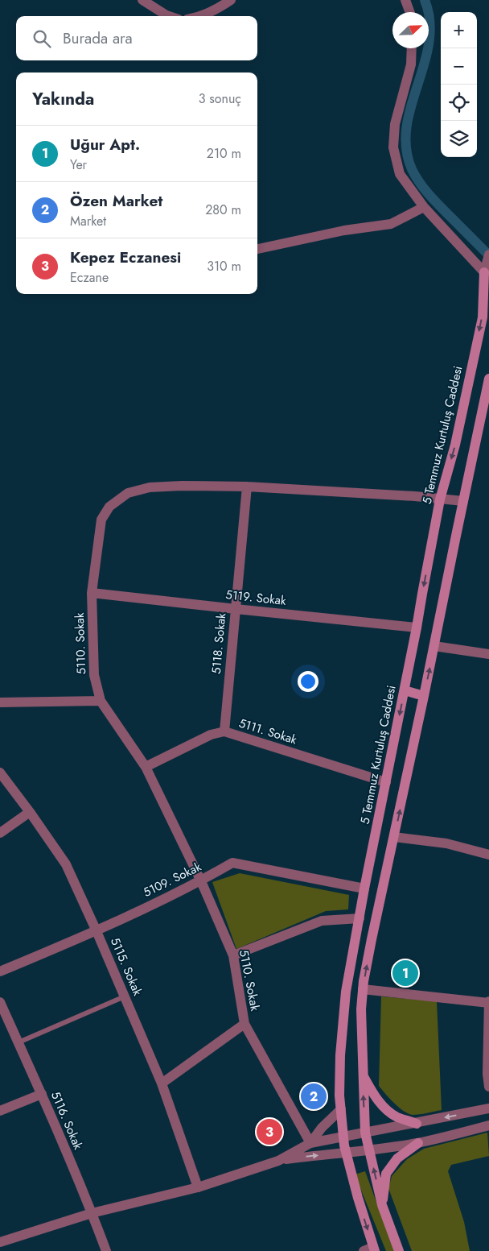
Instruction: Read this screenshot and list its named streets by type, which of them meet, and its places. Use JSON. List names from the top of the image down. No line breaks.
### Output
{"streets":{"main road":["5 Temmuz Kurtuluş Caddesi"],"street":["5119. Sokak","5110. Sokak","5118. Sokak","5111. Sokak","5109. Sokak","5115. Sokak","5116. Sokak"]},"crossings":[["5 Temmuz Kurtuluş Caddesi","5119. Sokak"],["5 Temmuz Kurtuluş Caddesi","5110. Sokak"],["5 Temmuz Kurtuluş Caddesi","5111. Sokak"],["5 Temmuz Kurtuluş Caddesi","5109. Sokak"],["5119. Sokak","5110. Sokak"],["5119. Sokak","5118. Sokak"],["5110. Sokak","5118. Sokak"],["5110. Sokak","5111. Sokak"],["5110. Sokak","5109. Sokak"],["5118. Sokak","5111. Sokak"],["5109. Sokak","5115. Sokak"]],"north":"top right","page":{"map_buttons":["+","−"],"search":"Burada ara","heading":["Yakında","3 sonuç"],"list":[{"mark":"1","name":"Uğur Apt.","note":"Yer","value":"210 m"},{"mark":"2","name":"Özen Market","note":"Market","value":"280 m"},{"mark":"3","name":"Kepez Eczanesi","note":"Eczane","value":"310 m"}],"pins":["1","2","3"]}}
